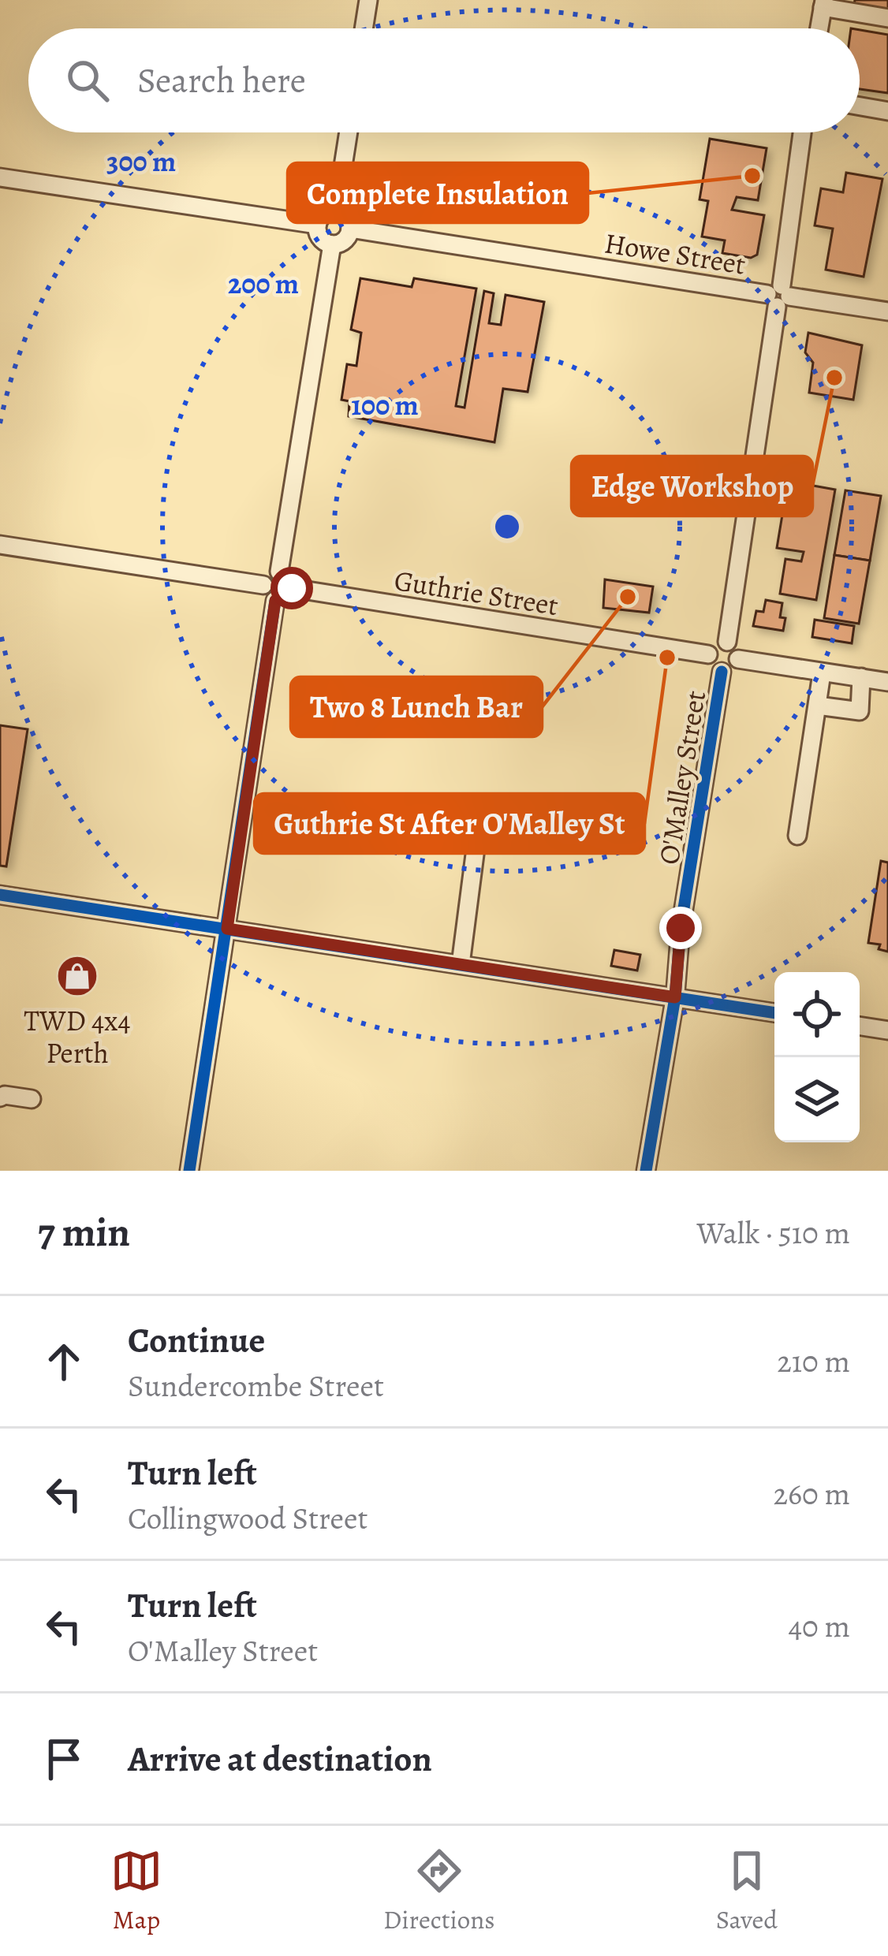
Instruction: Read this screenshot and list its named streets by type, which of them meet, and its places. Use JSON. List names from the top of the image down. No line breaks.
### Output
{"streets":{"street":["Howe Street","Guthrie Street","O'Malley Street"]},"crossings":[["Guthrie Street","O'Malley Street"]],"places":{"other":["Complete Insulation","Edge Workshop","Two 8 Lunch Bar","Guthrie St After O'Malley St"],"shop":["TWD 4x4 Perth"]},"page":{"search":"Search here","heading":["7 min","Walk · 510 m"],"list":[["Continue","Sundercombe Street","210 m"],["Turn left","Collingwood Street","260 m"],["Turn left","O'Malley Street","40 m"],"Arrive at destination"],"nav":["Map","Directions","Saved"]},"rings":["300 m","200 m","100 m"]}
